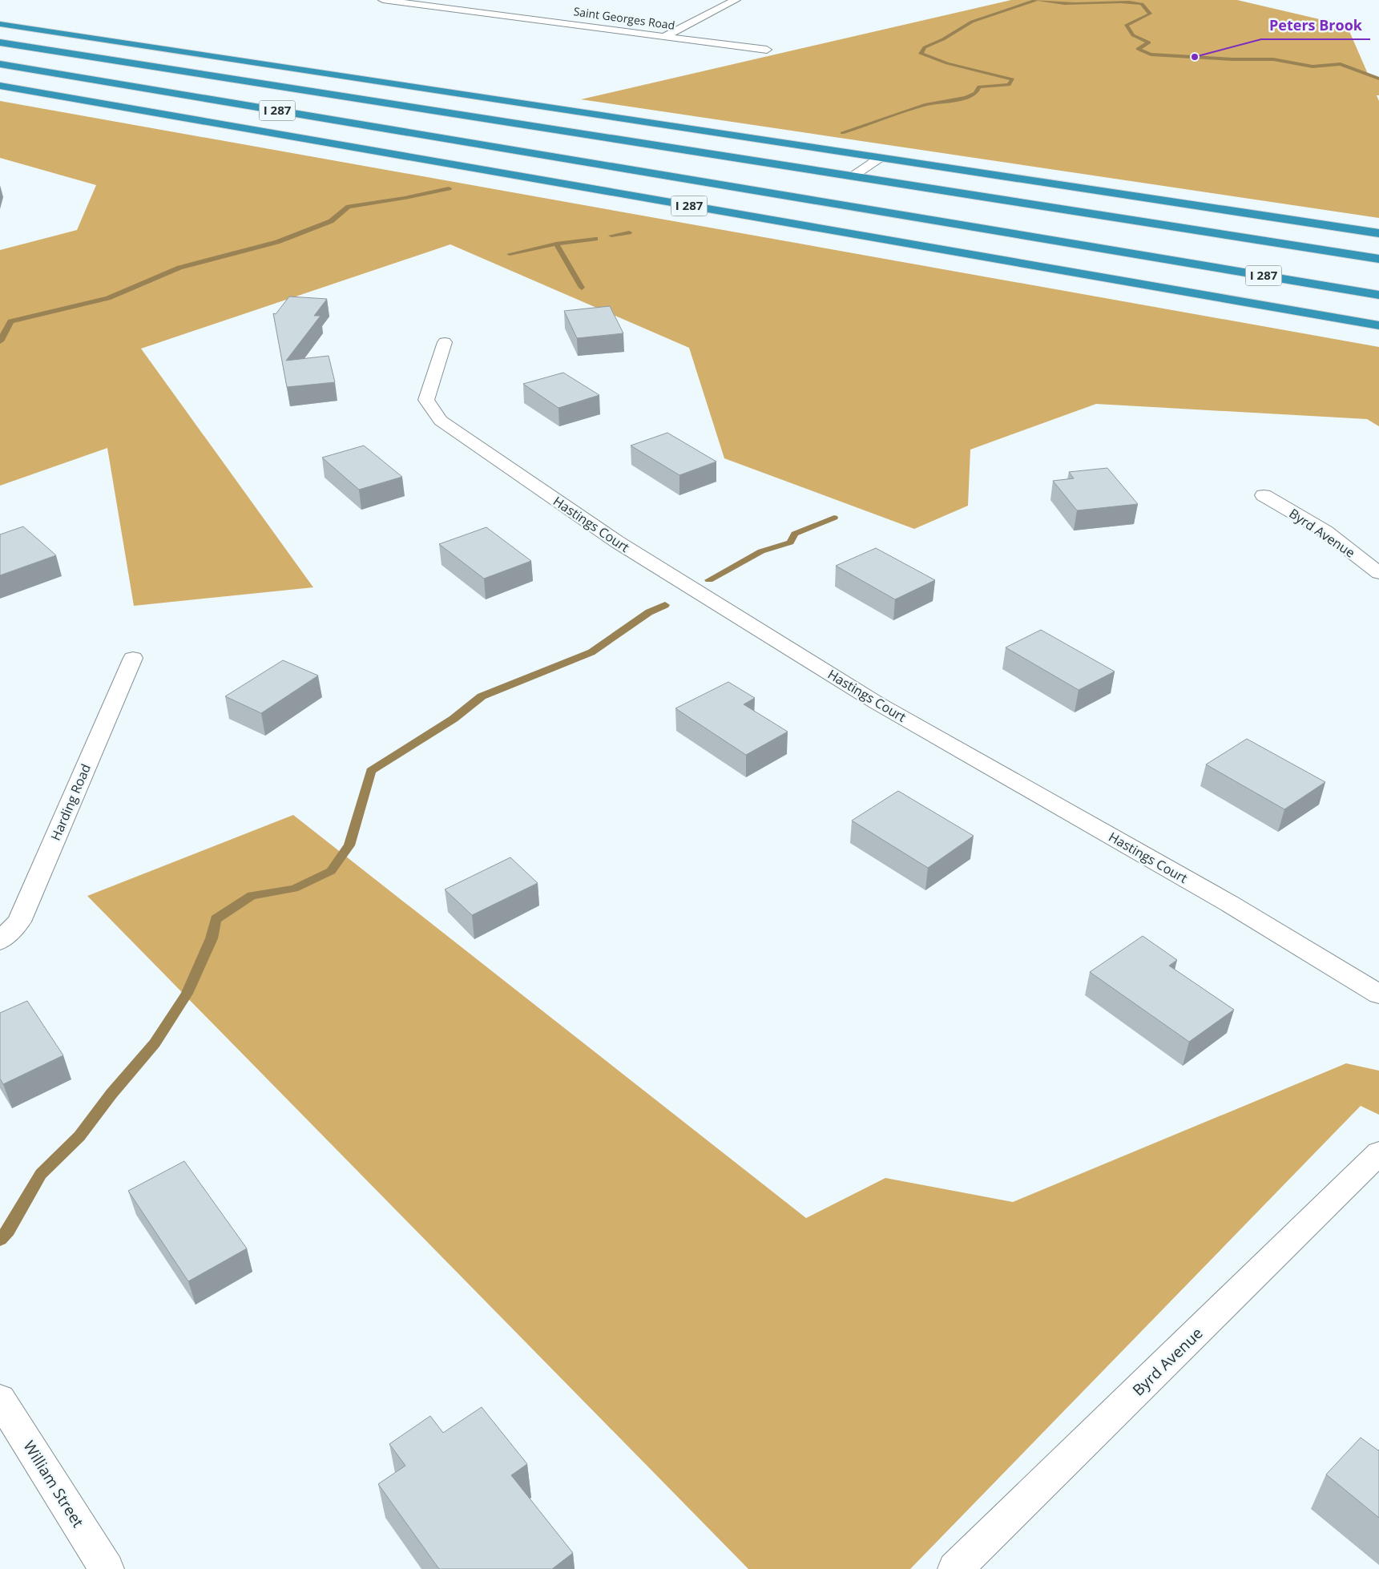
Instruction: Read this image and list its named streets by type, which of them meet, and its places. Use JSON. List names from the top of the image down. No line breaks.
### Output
{"streets":{"highway":["I 287"],"street":["Saint Georges Road","Hastings Court","Byrd Avenue","Harding Road","William Street"]},"places":["Peters Brook"]}
